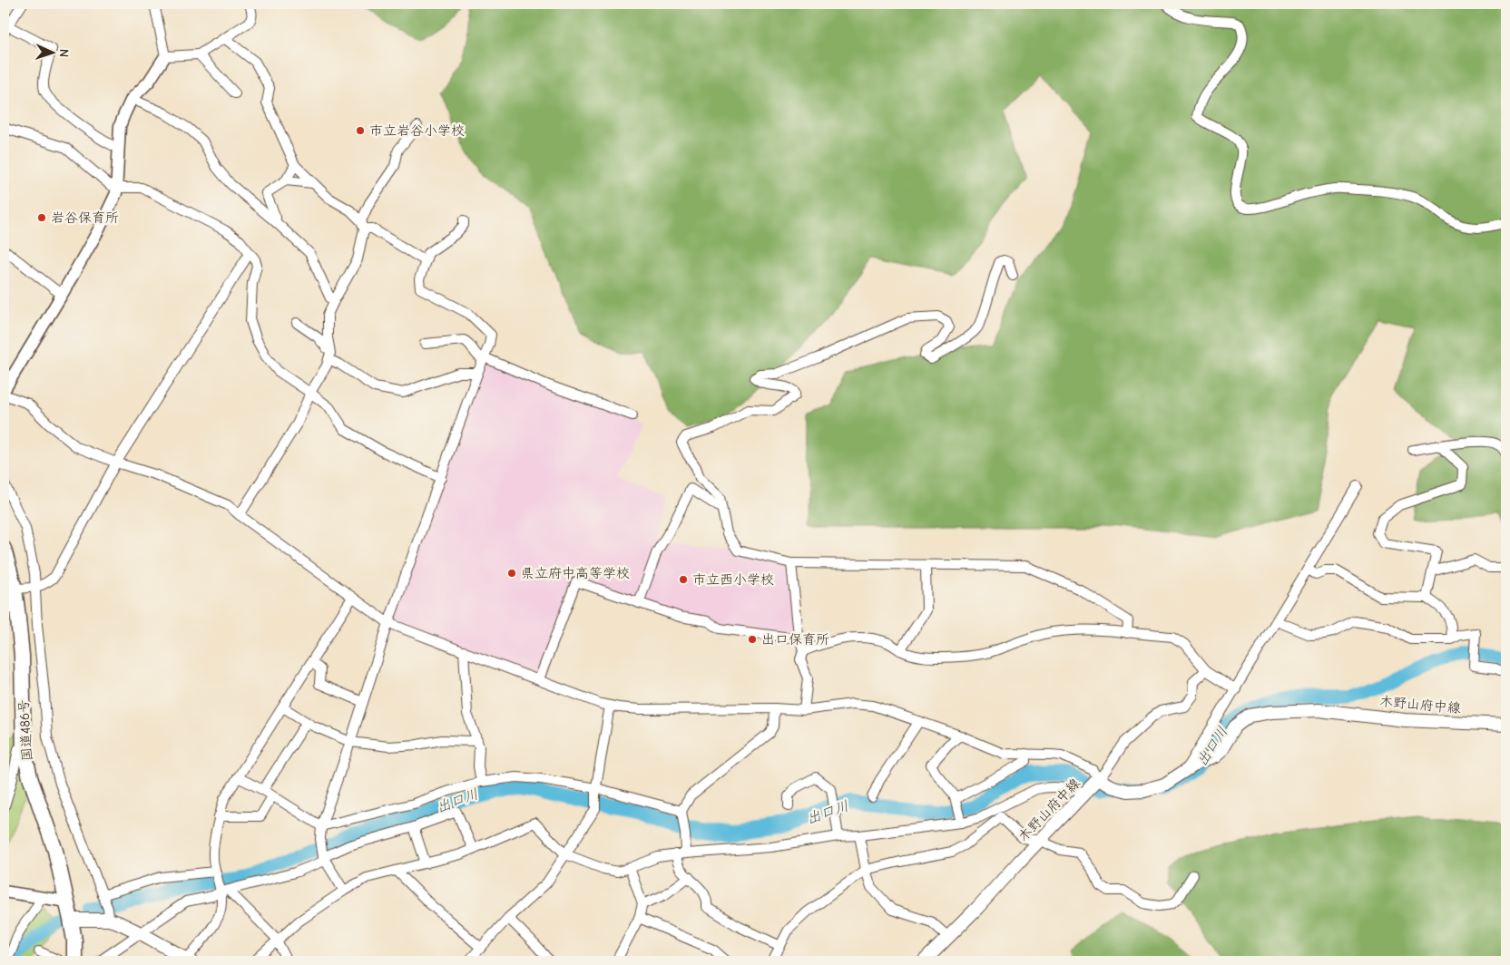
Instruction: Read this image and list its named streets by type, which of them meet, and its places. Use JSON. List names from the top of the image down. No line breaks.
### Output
{"streets":{"highway":["国道486号"],"main road":["木野山府中線"]},"water":["出口川"],"places":["市立岩谷小学校","岩谷保育所","県立府中高等学校","市立西小学校","出口保育所"],"north":"right"}
